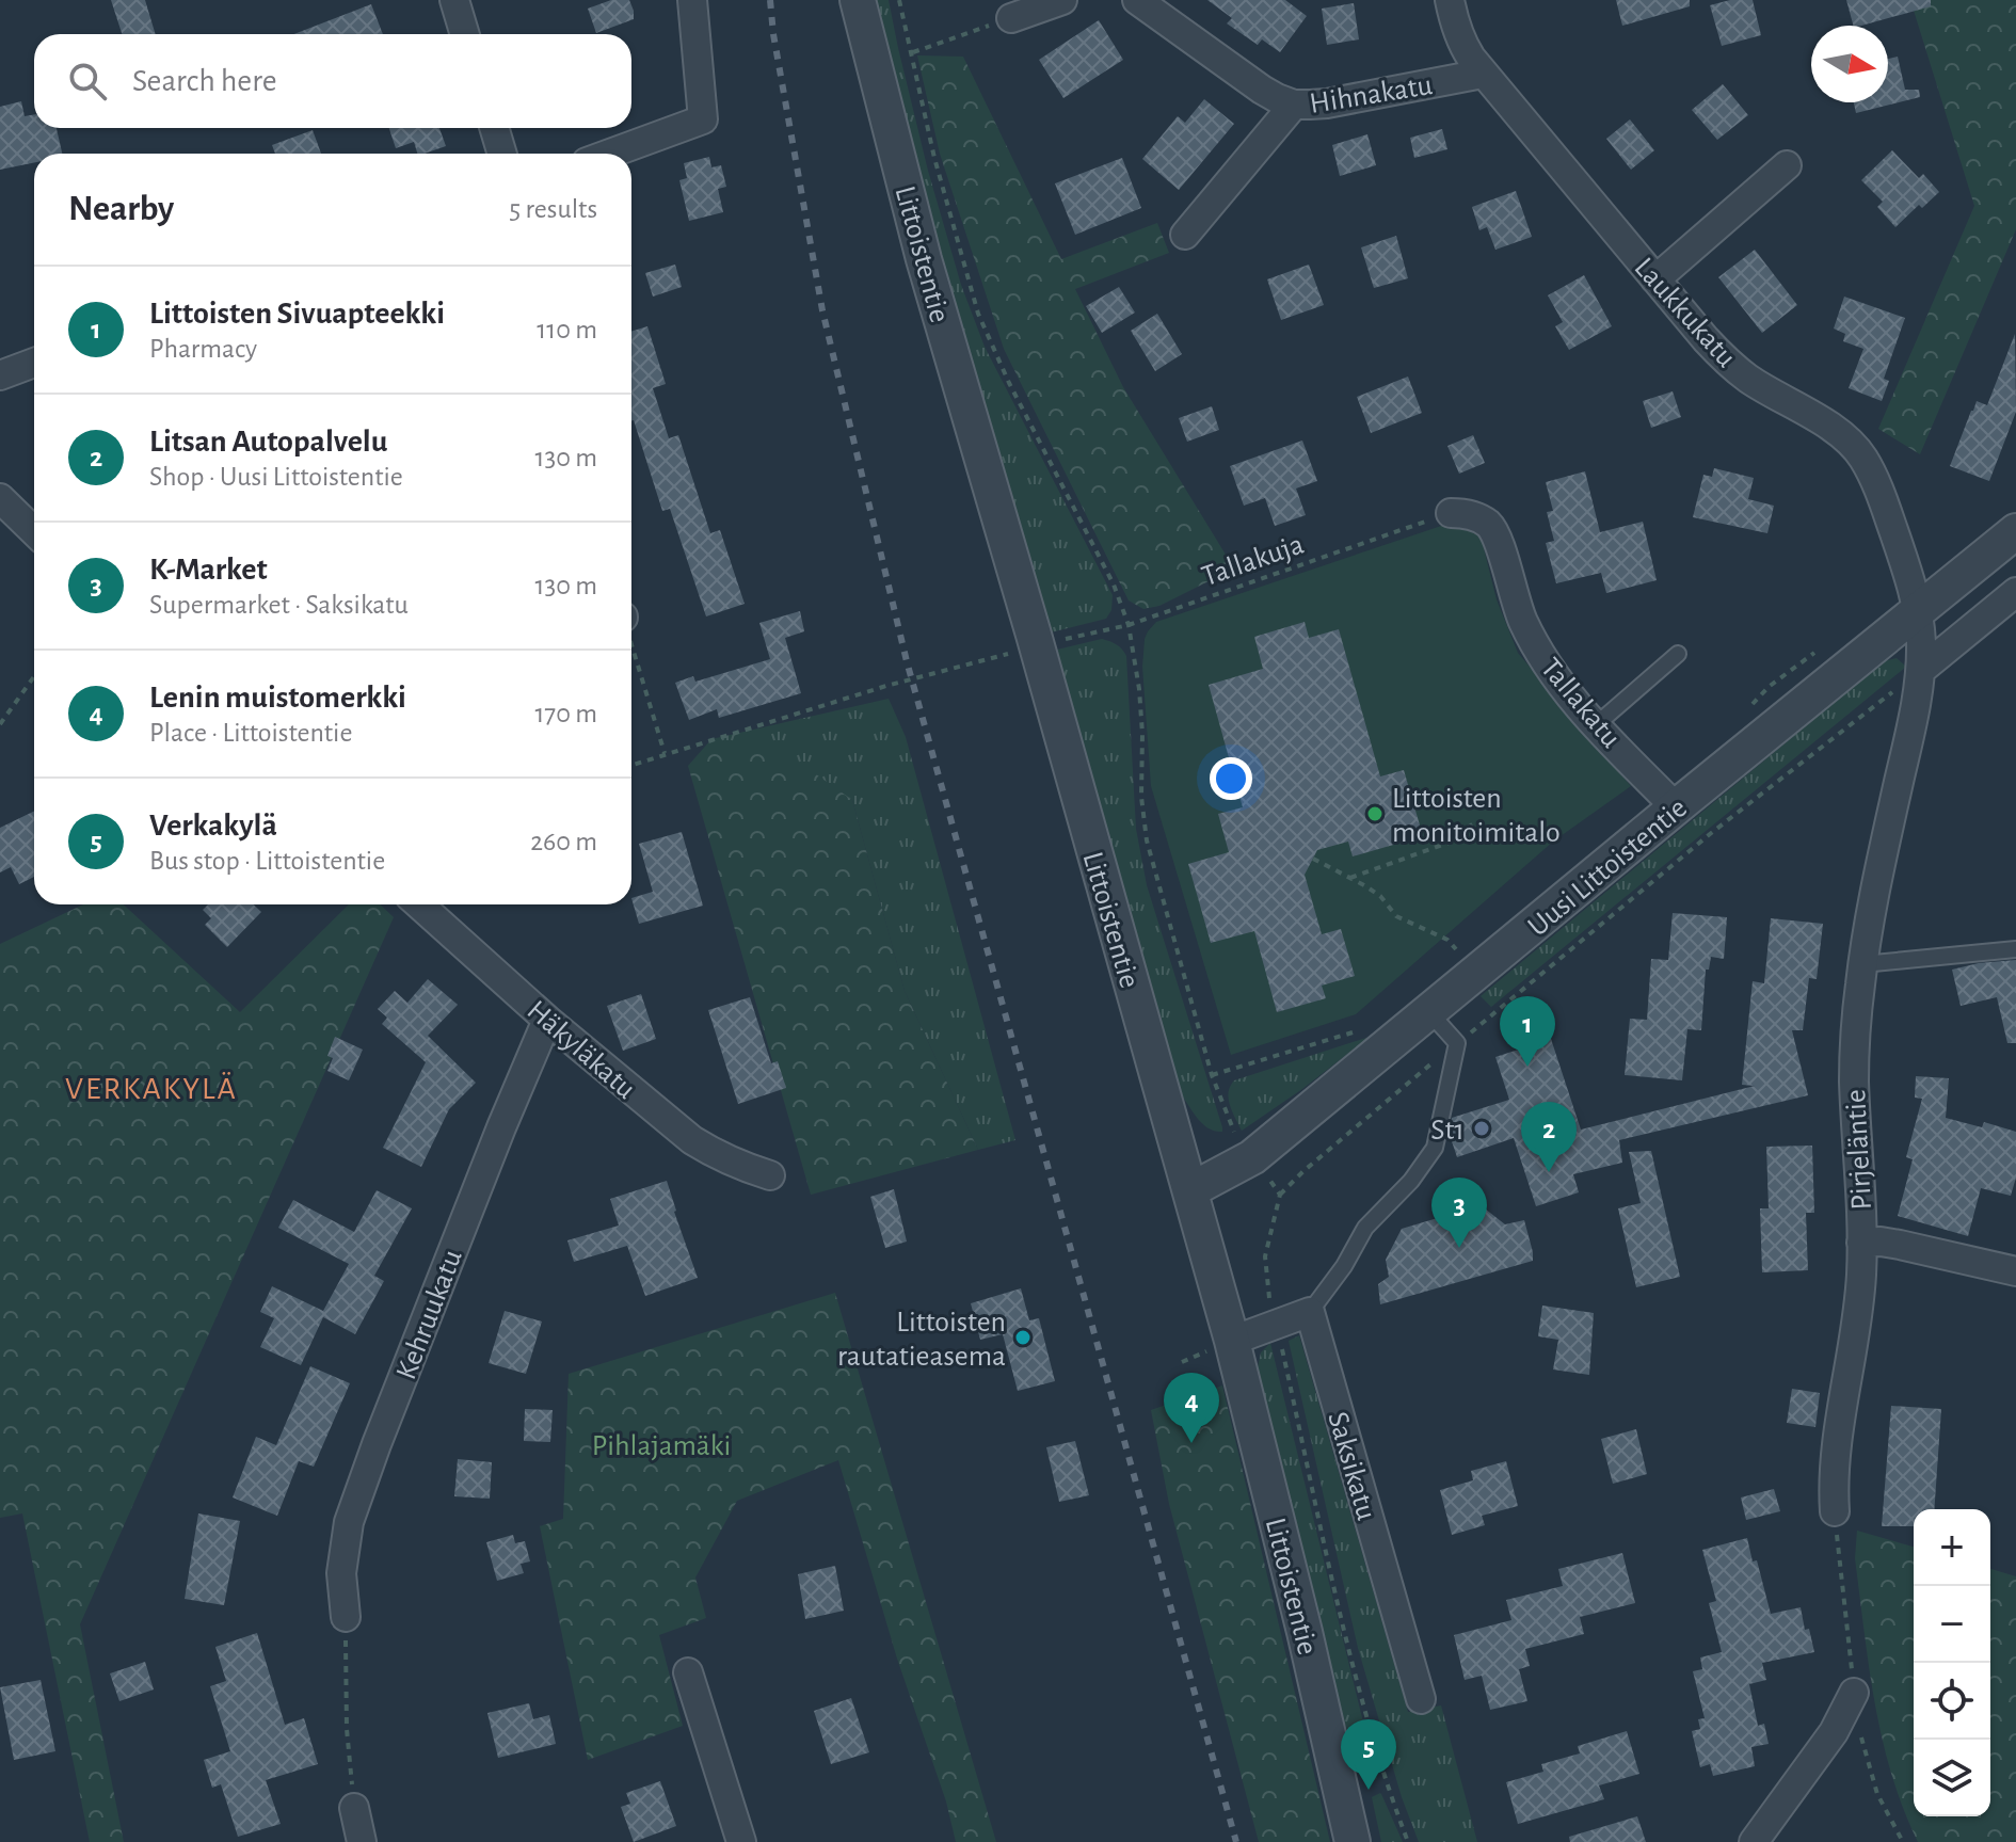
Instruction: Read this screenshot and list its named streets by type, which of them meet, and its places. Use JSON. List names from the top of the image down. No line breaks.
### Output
{"streets":{"street":["Hihnakatu","Littoistentie","Laukkukatu","Tallakatu","Uusi Littoistentie","Häkyläkatu","Pirjeläntie","Kehruukatu","Saksikatu"],"path":["Tallakuja"]},"crossings":[["Hihnakatu","Laukkukatu"],["Littoistentie","Uusi Littoistentie"],["Laukkukatu","Uusi Littoistentie"],["Laukkukatu","Pirjeläntie"],["Tallakuja","Tallakatu"],["Tallakatu","Uusi Littoistentie"],["Uusi Littoistentie","Pirjeläntie"],["Häkyläkatu","Kehruukatu"]],"districts":["VERKAKYLÄ"],"parks":["Pihlajamäki"],"places":["Littoisten monitoimitalo","St1","Littoisten rautatieasema"],"north":"right","page":{"search":"Search here","heading":["Nearby","5 results"],"list":[{"mark":"1","name":"Littoisten Sivuapteekki","note":"Pharmacy","value":"110 m"},{"mark":"2","name":"Litsan Autopalvelu","note":"Shop · Uusi Littoistentie","value":"130 m"},{"mark":"3","name":"K-Market","note":"Supermarket · Saksikatu","value":"130 m"},{"mark":"4","name":"Lenin muistomerkki","note":"Place · Littoistentie","value":"170 m"},{"mark":"5","name":"Verkakylä","note":"Bus stop · Littoistentie","value":"260 m"}],"pins":["1","2","3","4","5"],"map_buttons":["+","−"]}}
